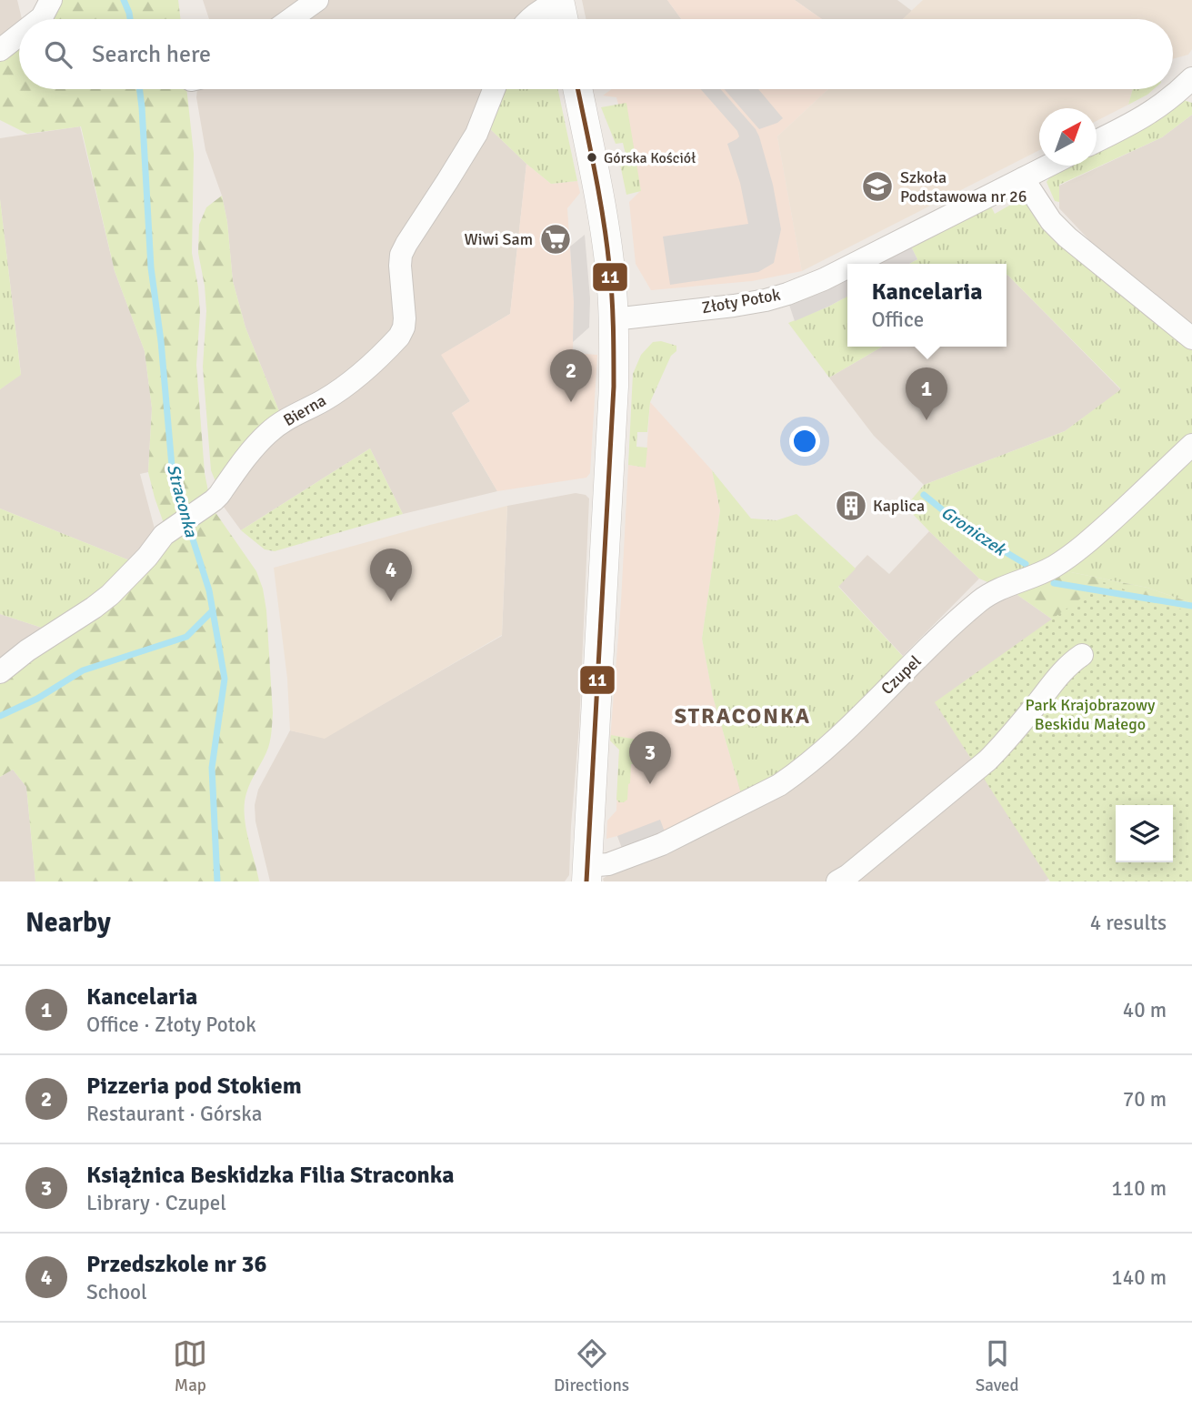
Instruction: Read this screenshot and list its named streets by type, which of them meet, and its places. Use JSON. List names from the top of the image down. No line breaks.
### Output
{"streets":{"street":["Złoty Potok","Bierna","Czupel"]},"districts":["STRACONKA"],"water":["Straconka","Groniczek"],"parks":["Park Krajobrazowy Beskidu Małego"],"places":{"other":["Górska Kościół"],"school or university":["Szkoła Podstawowa nr 26"],"supermarket":["Wiwi Sam"],"building":["Kaplica"]},"lines":["transit line 11"],"north":"top right","page":{"search":"Search here","popup":["Kancelaria","Office"],"pins":["2","1","4","3"],"heading":["Nearby","4 results"],"list":[{"mark":"1","name":"Kancelaria","note":"Office · Złoty Potok","value":"40 m"},{"mark":"2","name":"Pizzeria pod Stokiem","note":"Restaurant · Górska","value":"70 m"},{"mark":"3","name":"Książnica Beskidzka Filia Straconka","note":"Library · Czupel","value":"110 m"},{"mark":"4","name":"Przedszkole nr 36","note":"School","value":"140 m"}],"nav":["Map","Directions","Saved"]}}
